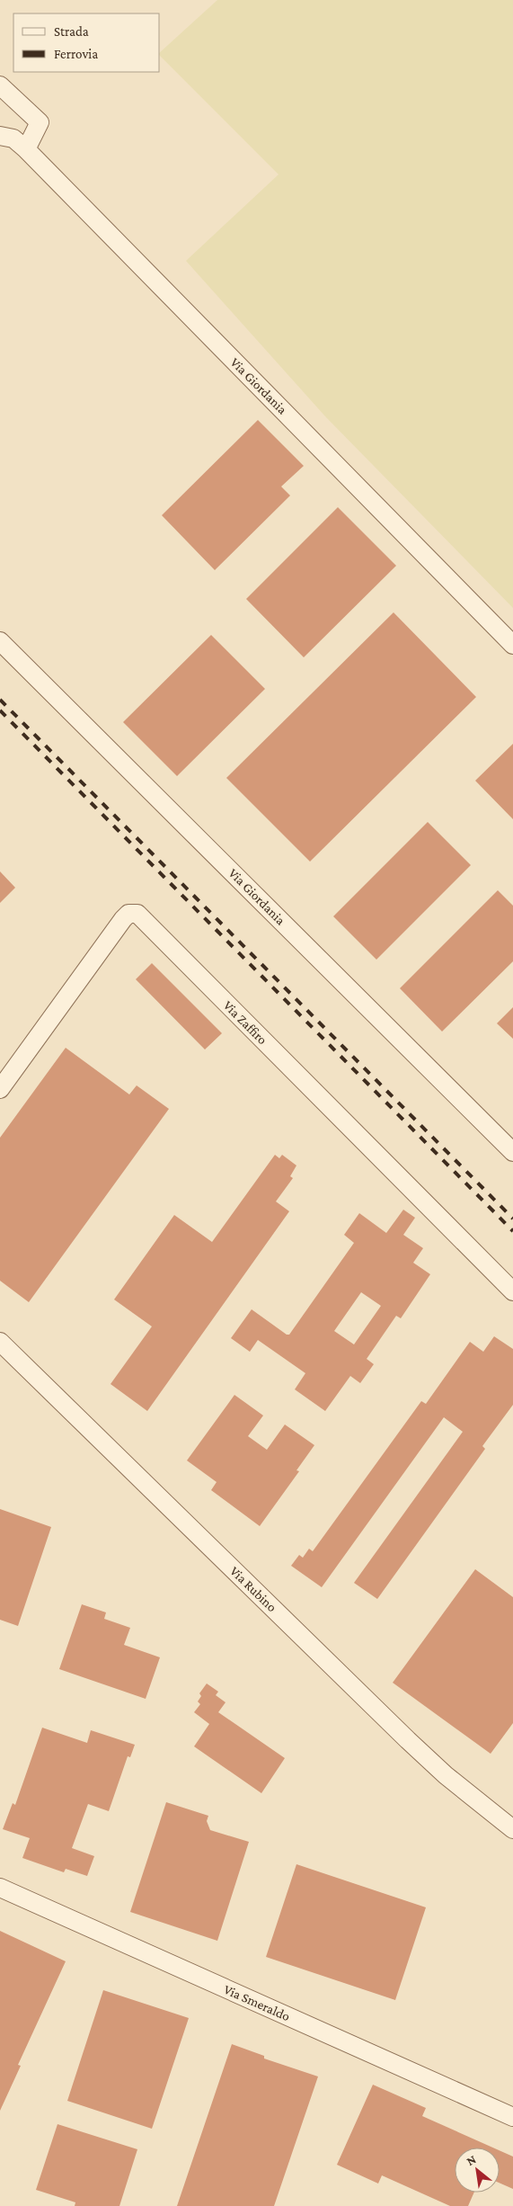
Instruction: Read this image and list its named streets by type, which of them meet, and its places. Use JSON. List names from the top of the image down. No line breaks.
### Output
{"streets":{"street":["Via Giordania","Via Zaffiro","Via Rubino","Via Smeraldo"]},"legend":["Strada","Ferrovia"],"north":"top left"}
